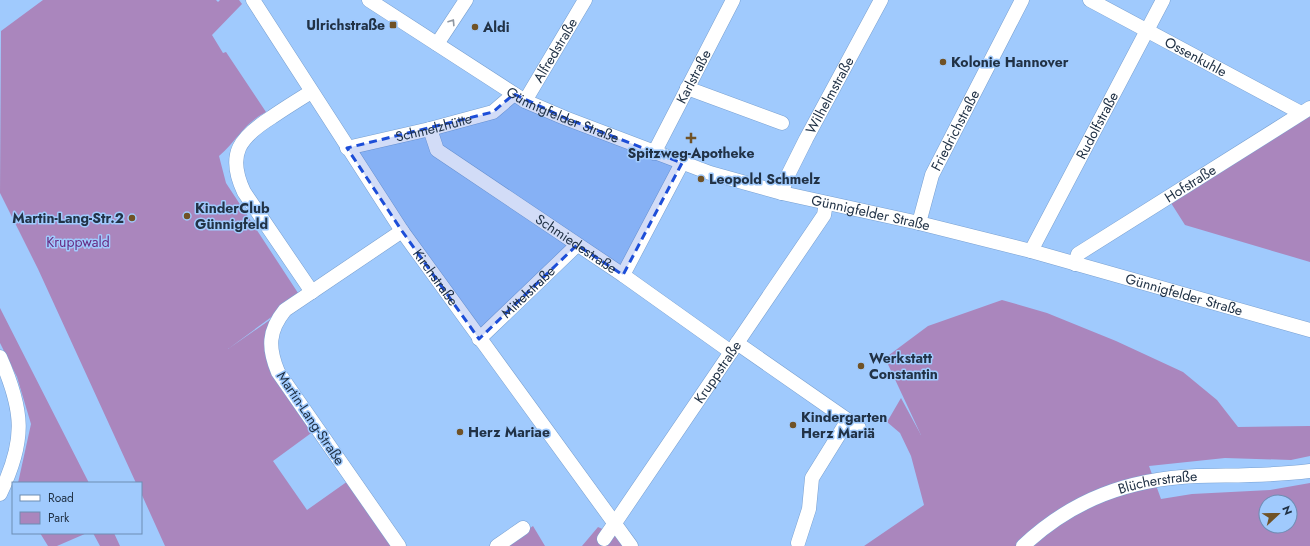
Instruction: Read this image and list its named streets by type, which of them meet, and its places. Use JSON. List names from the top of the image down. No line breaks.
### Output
{"streets":{"street":["Alfredstraße","Ossenkuhle","Karlstraße","Wilhelmstraße","Günnigfelder Straße","Rudolfstraße","Schmelzhütte","Friedrichstraße","Hofstraße","Schmiedestraße","Kirchstraße","Mittelstraße","Kruppstraße","Martin-Lang-Straße","Blücherstraße"]},"crossings":[["Alfredstraße","Günnigfelder Straße"],["Alfredstraße","Schmelzhütte"],["Ossenkuhle","Rudolfstraße"],["Ossenkuhle","Hofstraße"],["Karlstraße","Günnigfelder Straße"],["Wilhelmstraße","Günnigfelder Straße"],["Günnigfelder Straße","Rudolfstraße"],["Günnigfelder Straße","Schmelzhütte"],["Günnigfelder Straße","Friedrichstraße"],["Günnigfelder Straße","Hofstraße"],["Günnigfelder Straße","Kruppstraße"],["Schmelzhütte","Schmiedestraße"],["Schmelzhütte","Kirchstraße"],["Schmiedestraße","Mittelstraße"],["Schmiedestraße","Kruppstraße"],["Kirchstraße","Mittelstraße"],["Kirchstraße","Kruppstraße"],["Kirchstraße","Martin-Lang-Straße"]],"parks":["Kruppwald"],"places":{"transit":["Ulrichstraße"],"other":["Aldi","Kolonie Hannover","Leopold Schmelz","KinderClub Günnigfeld","Martin-Lang-Str.2","Werkstatt Constantin","Kindergarten Herz Mariä","Herz Mariae"],"health":["Spitzweg-Apotheke"]},"legend":["Road","Park"],"north":"right"}
